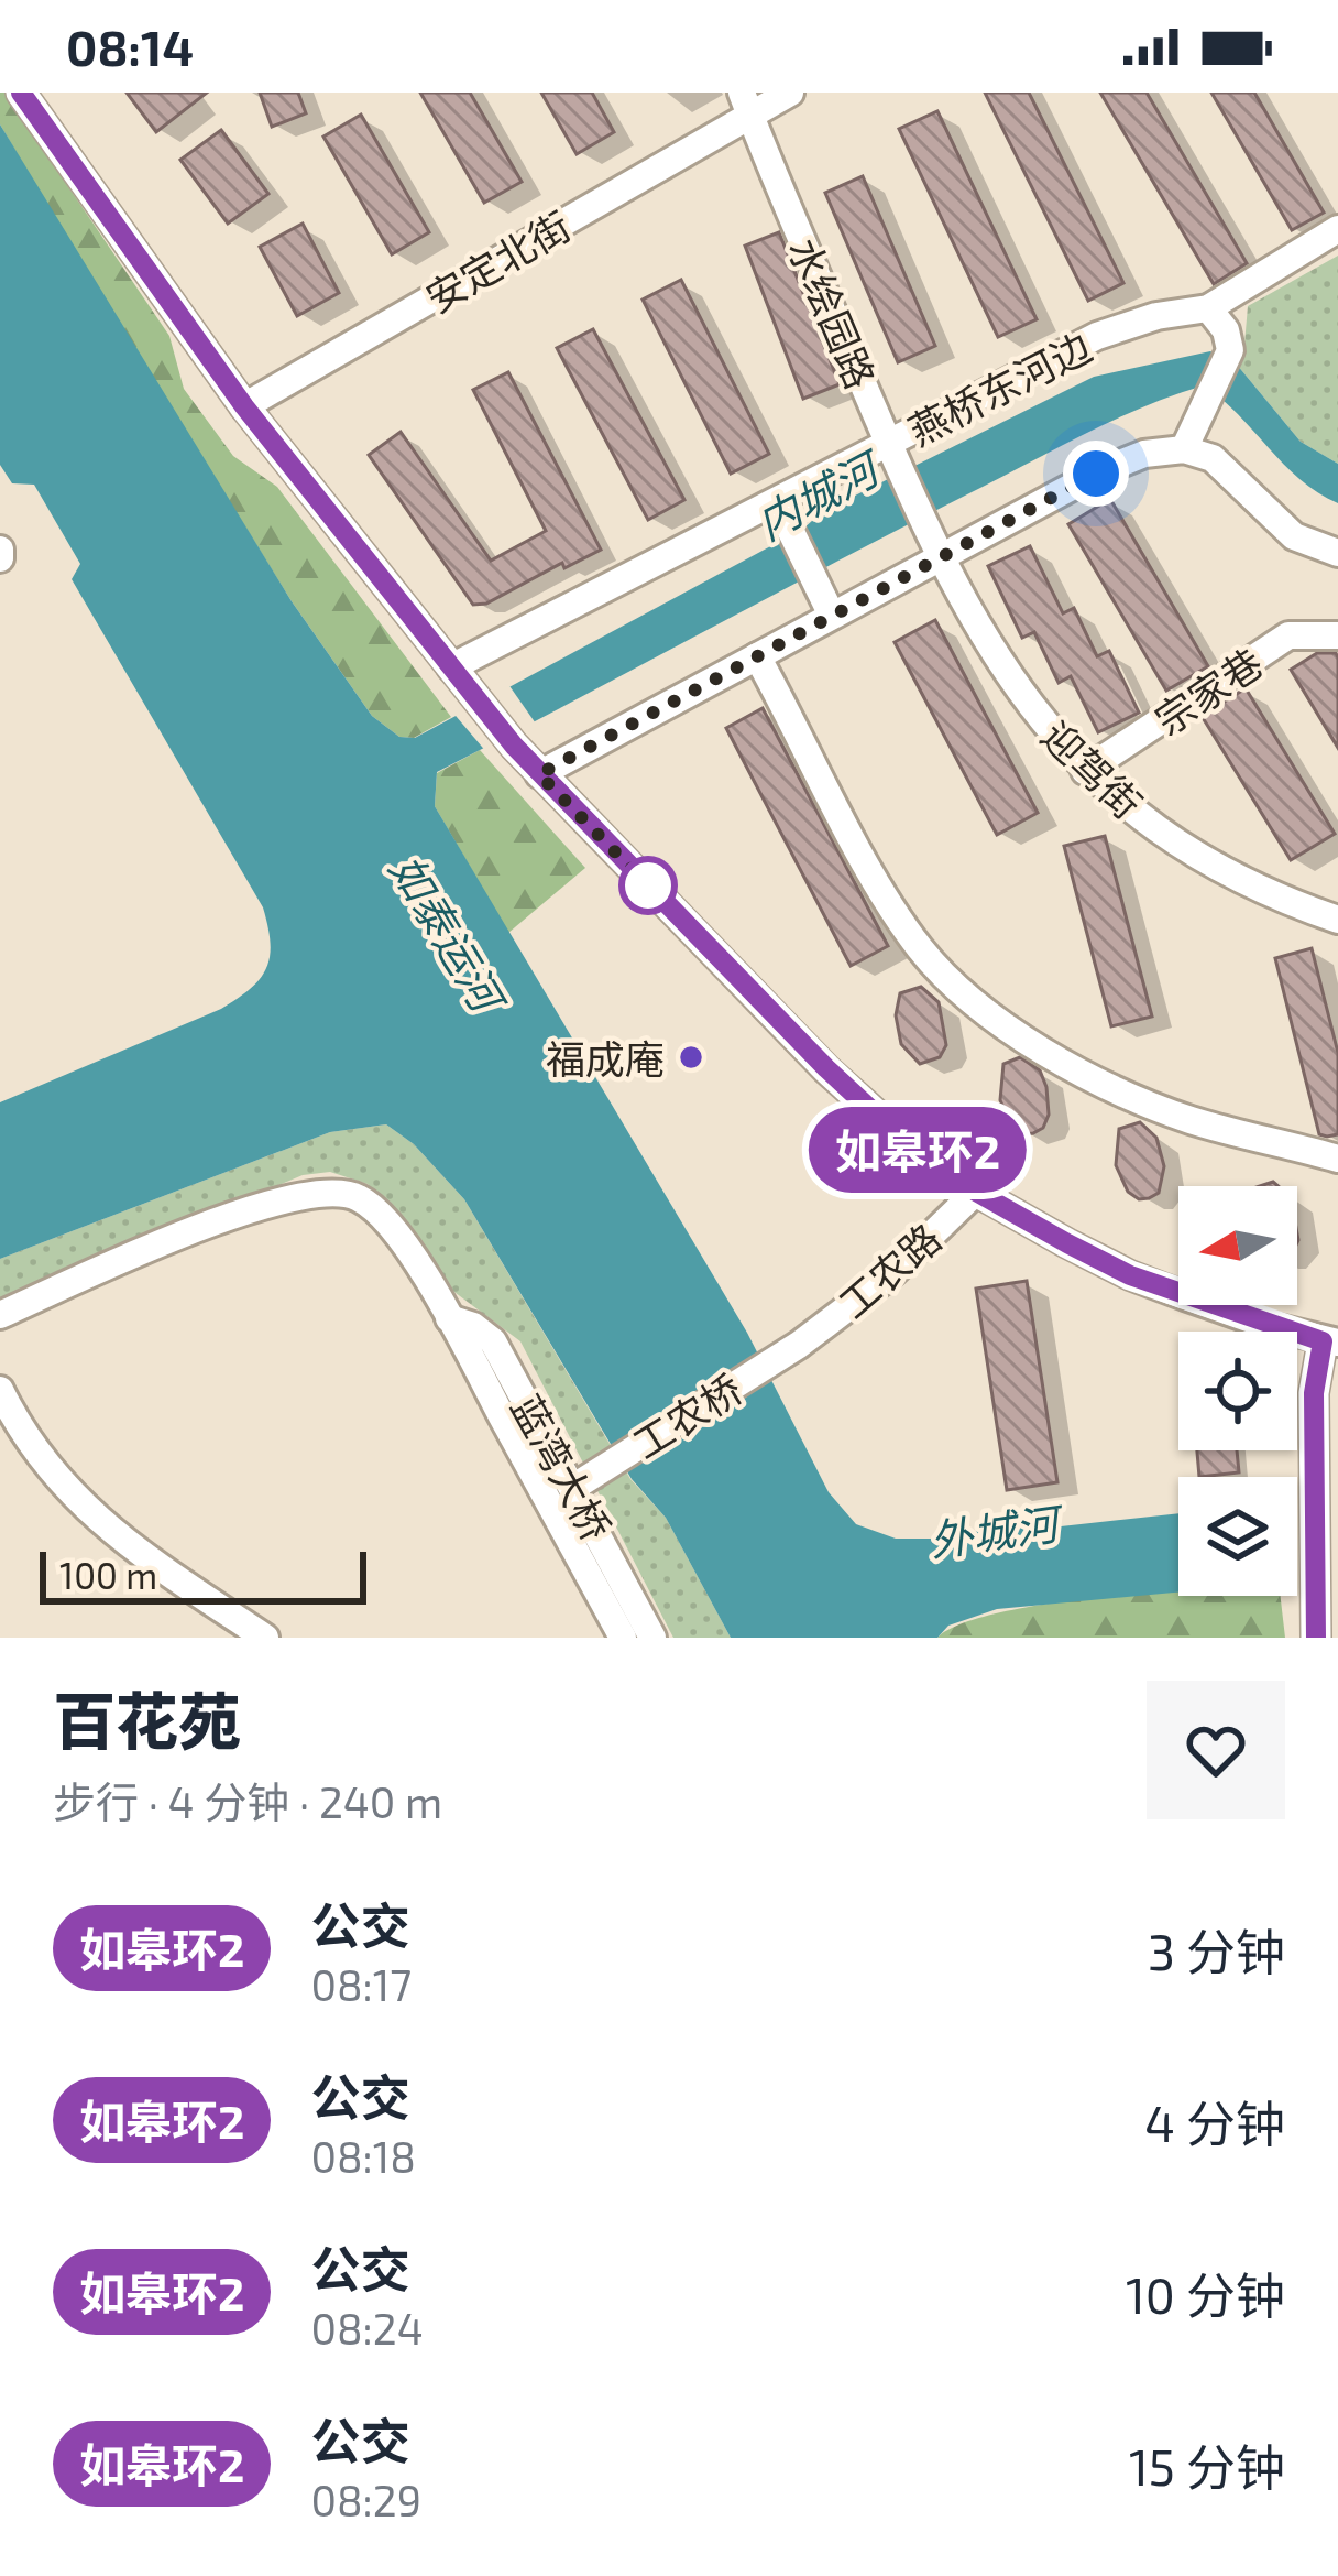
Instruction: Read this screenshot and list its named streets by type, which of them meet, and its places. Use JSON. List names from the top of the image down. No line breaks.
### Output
{"streets":{"street":["安定北街","水绘园路","燕桥东河边","宗家巷","迎驾街","工农路","工农桥","蓝湾大桥"]},"crossings":[["安定北街","水绘园路"],["水绘园路","燕桥东河边"],["水绘园路","迎驾街"],["宗家巷","迎驾街"],["工农路","工农桥"],["工农桥","蓝湾大桥"]],"water":["内城河","如泰运河","外城河"],"places":["福成庵"],"lines":["bus line 如皋环2"],"scale_bar":"100 m","north":"left","page":{"status":"08:14","on_map":"如皋环2","scale":"100 m","heading":["百花苑","步行 · 4 分钟 · 240 m"],"list":[{"mark":"如皋环2","name":"公交","note":"08:17","value":"3 分钟"},{"mark":"如皋环2","name":"公交","note":"08:18","value":"4 分钟"},{"mark":"如皋环2","name":"公交","note":"08:24","value":"10 分钟"},{"mark":"如皋环2","name":"公交","note":"08:29","value":"15 分钟"}]}}
